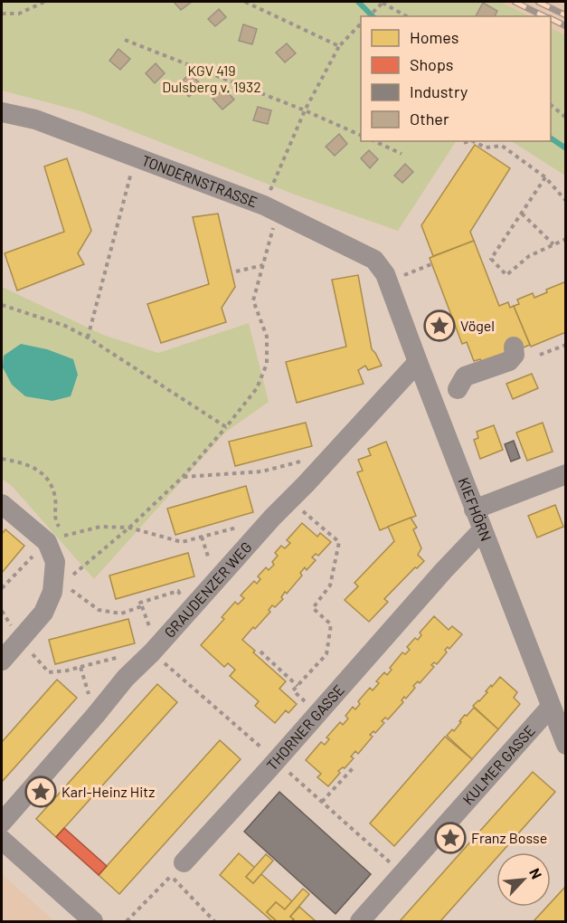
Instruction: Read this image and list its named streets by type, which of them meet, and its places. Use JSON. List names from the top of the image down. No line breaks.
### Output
{"streets":{"street":["TONDERNSTRASSE","KIEFHÖRN","GRAUDENZER WEG","THORNER GASSE","KULMER GASSE"]},"crossings":[["TONDERNSTRASSE","KIEFHÖRN"],["KIEFHÖRN","GRAUDENZER WEG"],["KIEFHÖRN","THORNER GASSE"],["KIEFHÖRN","KULMER GASSE"]],"parks":["KGV 419 Dulsberg v. 1932"],"places":{"place":["Vögel","Karl-Heinz Hitz","Franz Bosse"]},"legend":["Homes","Shops","Industry","Other"],"north":"top right"}
